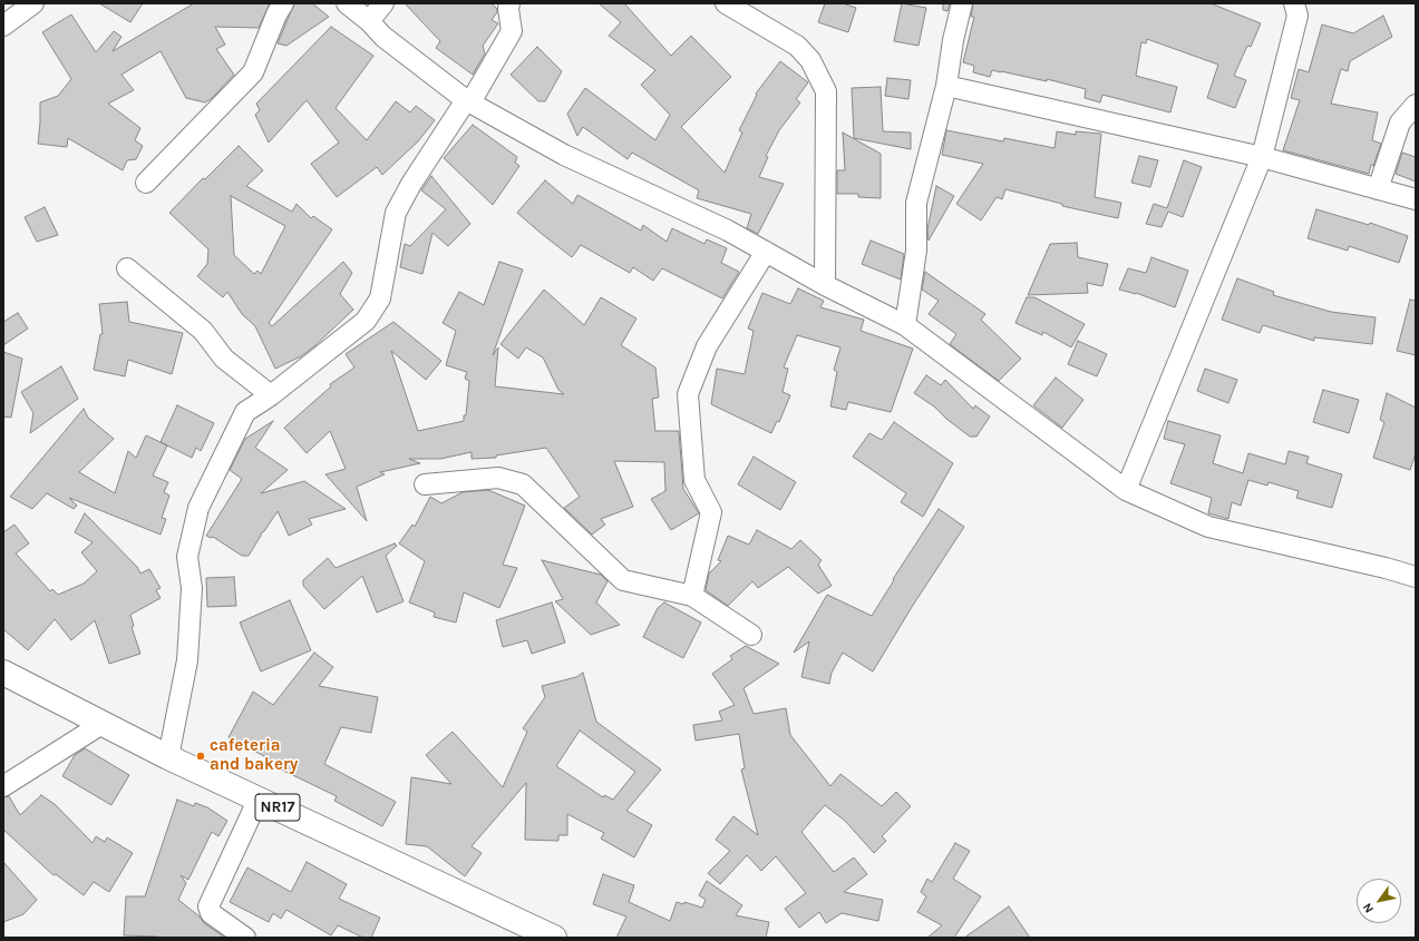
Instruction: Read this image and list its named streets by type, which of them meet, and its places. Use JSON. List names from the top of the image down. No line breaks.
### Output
{"streets":{"main road":["NR17"]},"places":["cafeteria and bakery"],"north":"bottom left"}
